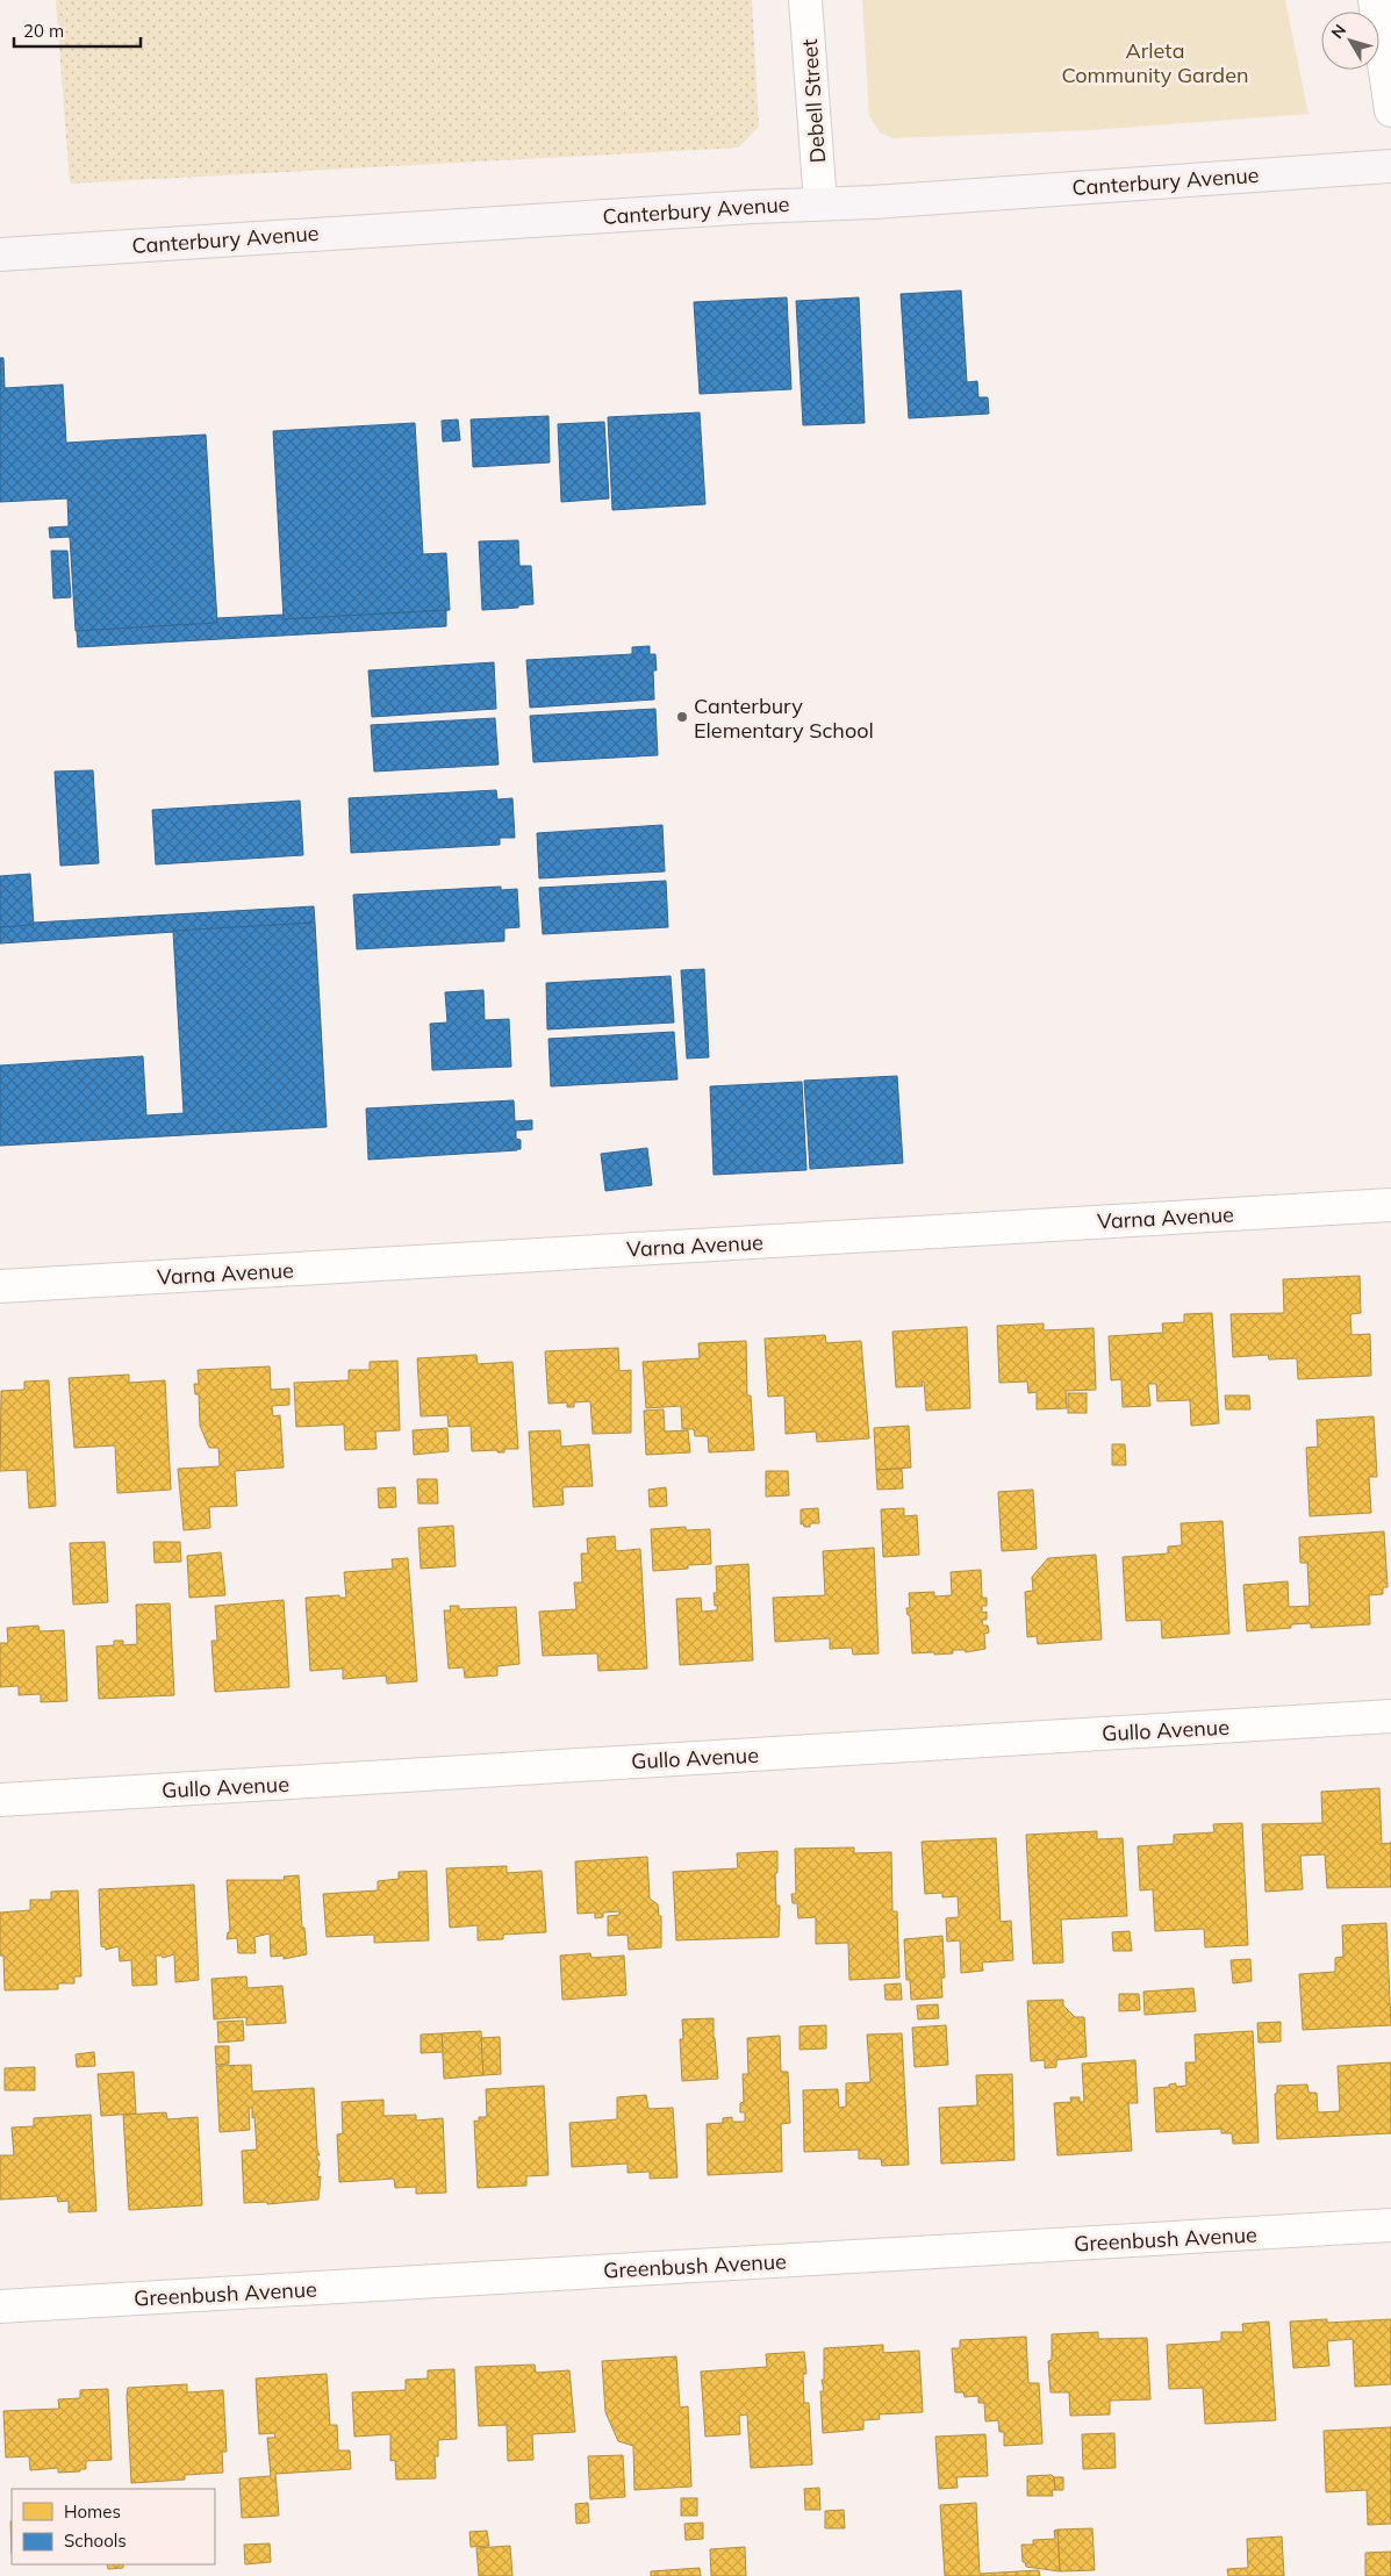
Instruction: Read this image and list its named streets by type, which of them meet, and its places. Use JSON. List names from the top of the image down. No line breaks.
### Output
{"streets":{"street":["Debell Street","Canterbury Avenue","Varna Avenue","Gullo Avenue","Greenbush Avenue"]},"crossings":[["Debell Street","Canterbury Avenue"]],"parks":["Arleta Community Garden"],"places":["Canterbury Elementary School"],"legend":["Homes","Schools"],"scale_bar":"20 m","north":"top left"}
